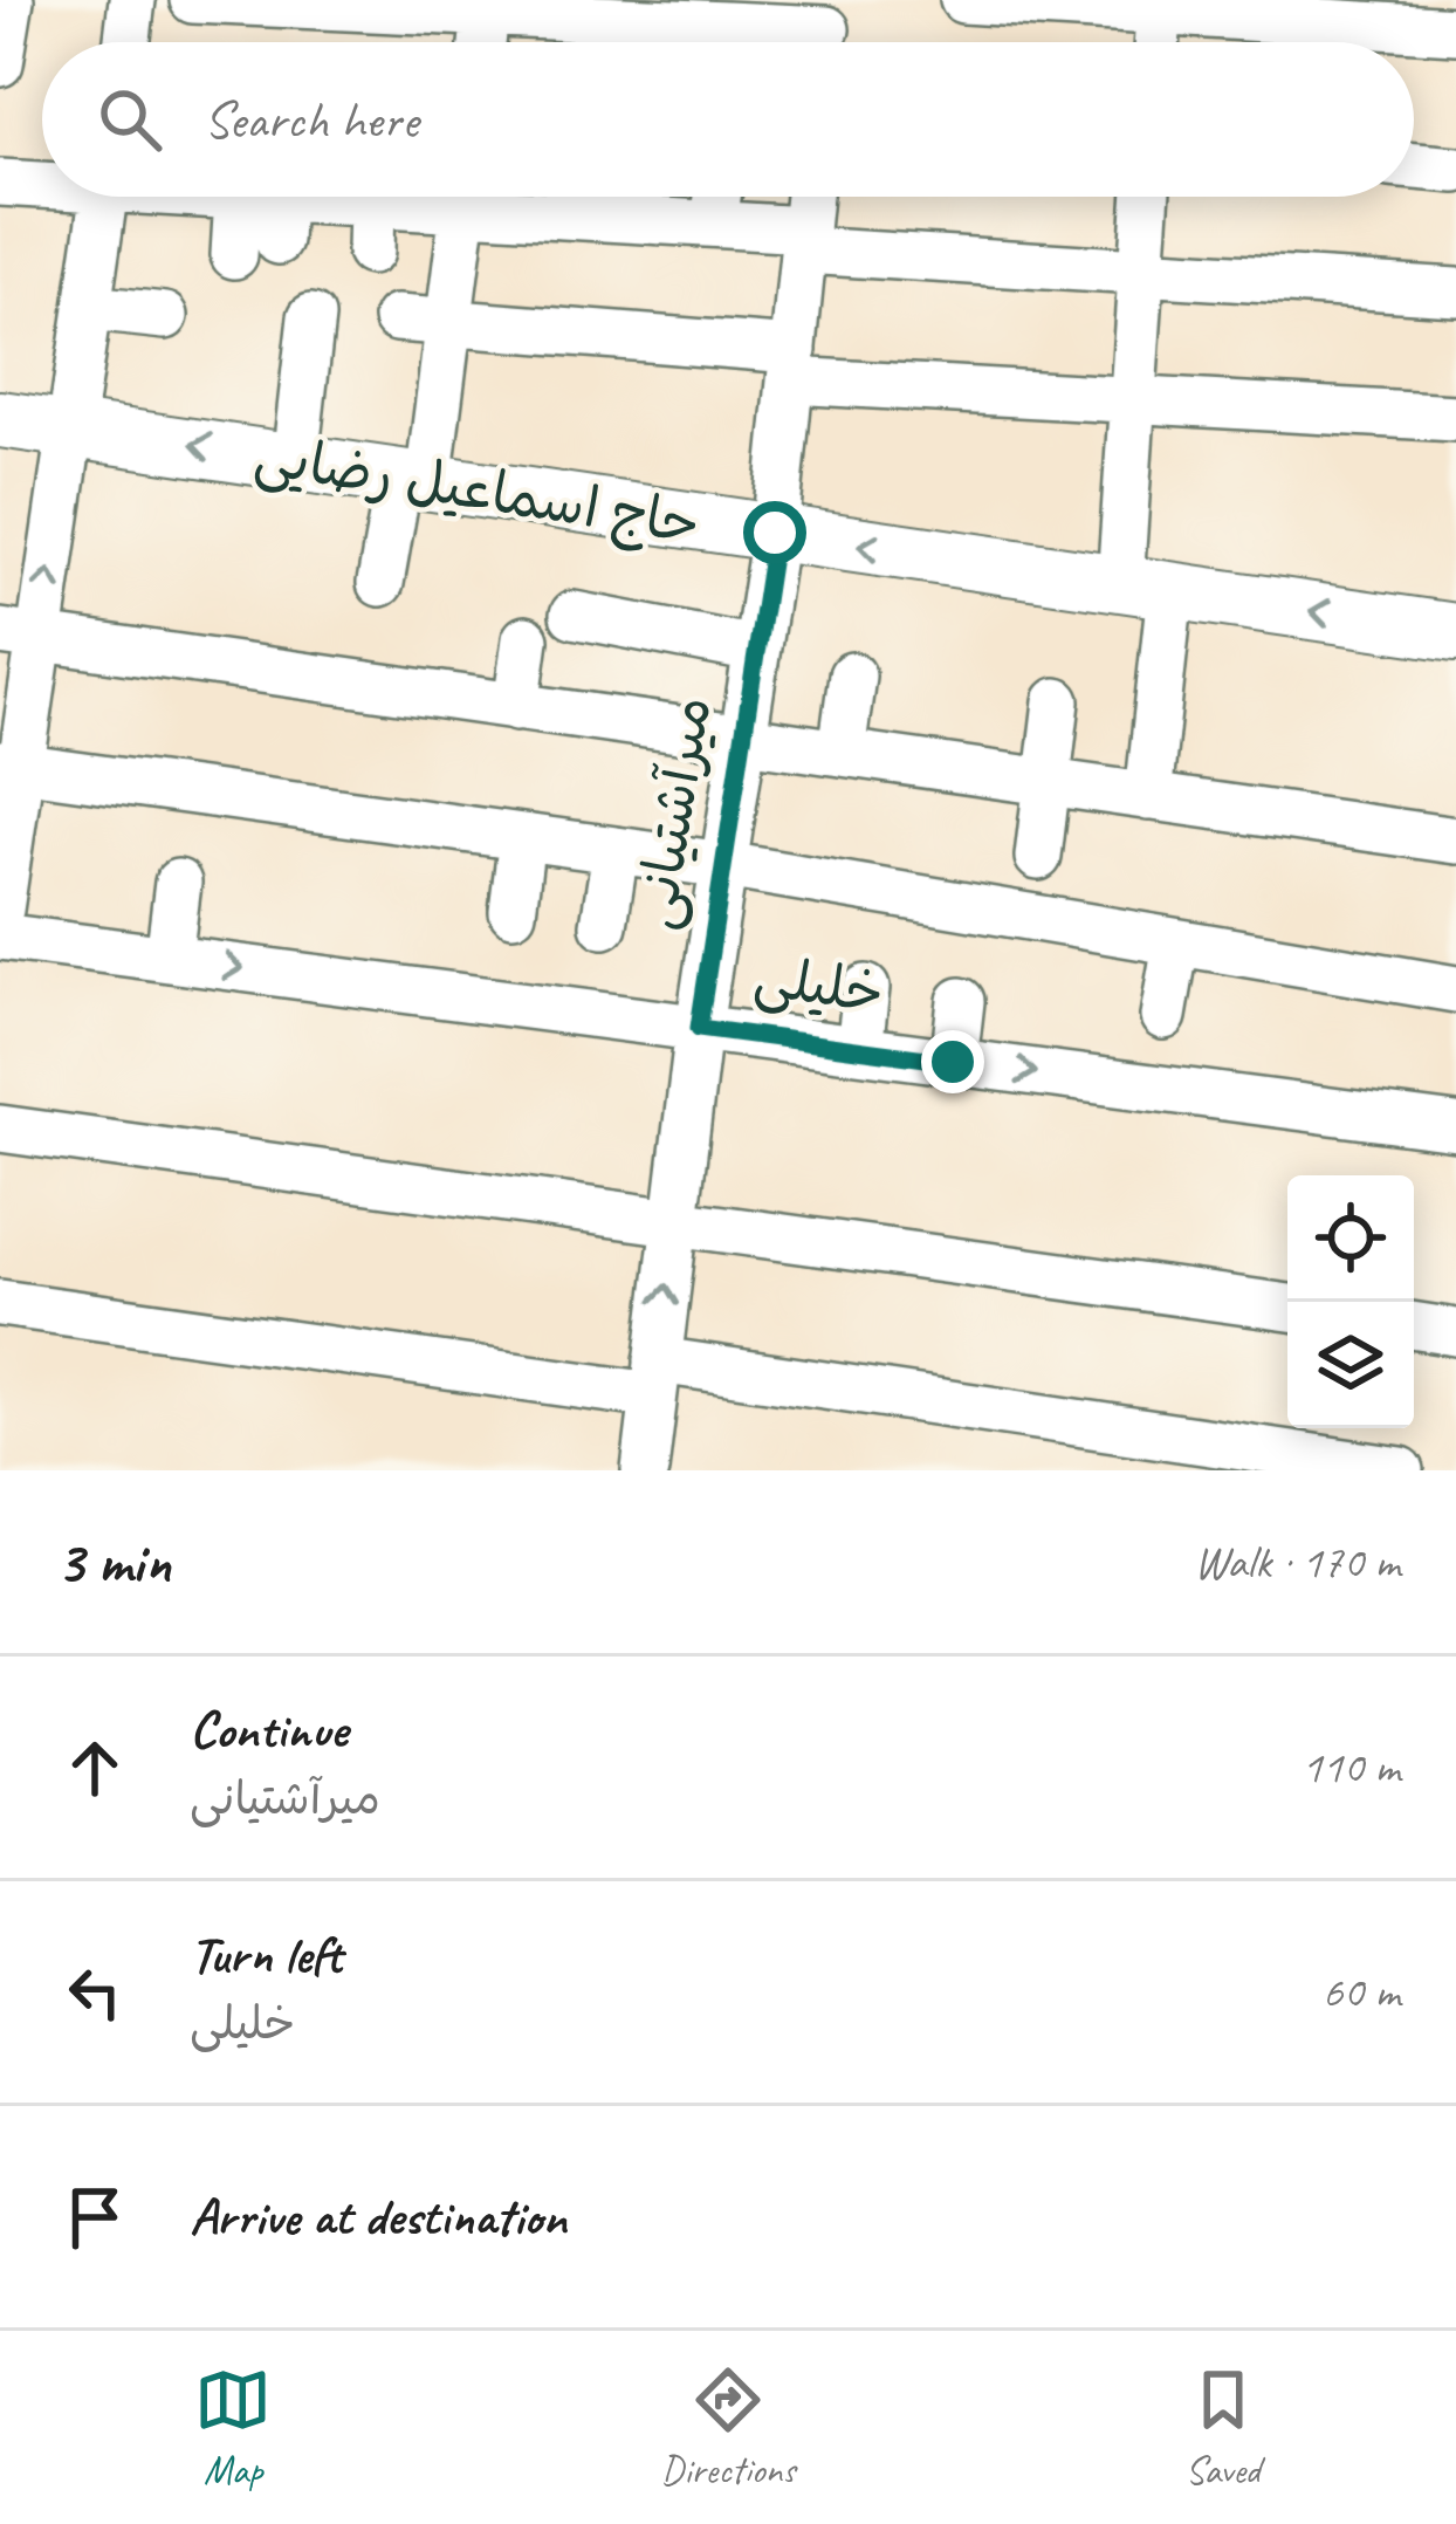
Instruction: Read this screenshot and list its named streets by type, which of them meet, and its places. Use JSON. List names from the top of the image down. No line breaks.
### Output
{"streets":{"main road":["حاج اسماعیل رضایی"],"street":["میرآشتیانی","خلیلی"]},"crossings":[["حاج اسماعیل رضایی","میرآشتیانی"],["میرآشتیانی","خلیلی"]],"one_way":["حاج اسماعیل رضایی"],"page":{"search":"Search here","heading":["3 min","Walk · 170 m"],"list":[["Continue","میرآشتیانی","110 m"],["Turn left","خلیلی","60 m"],"Arrive at destination"],"nav":["Map","Directions","Saved"]}}
